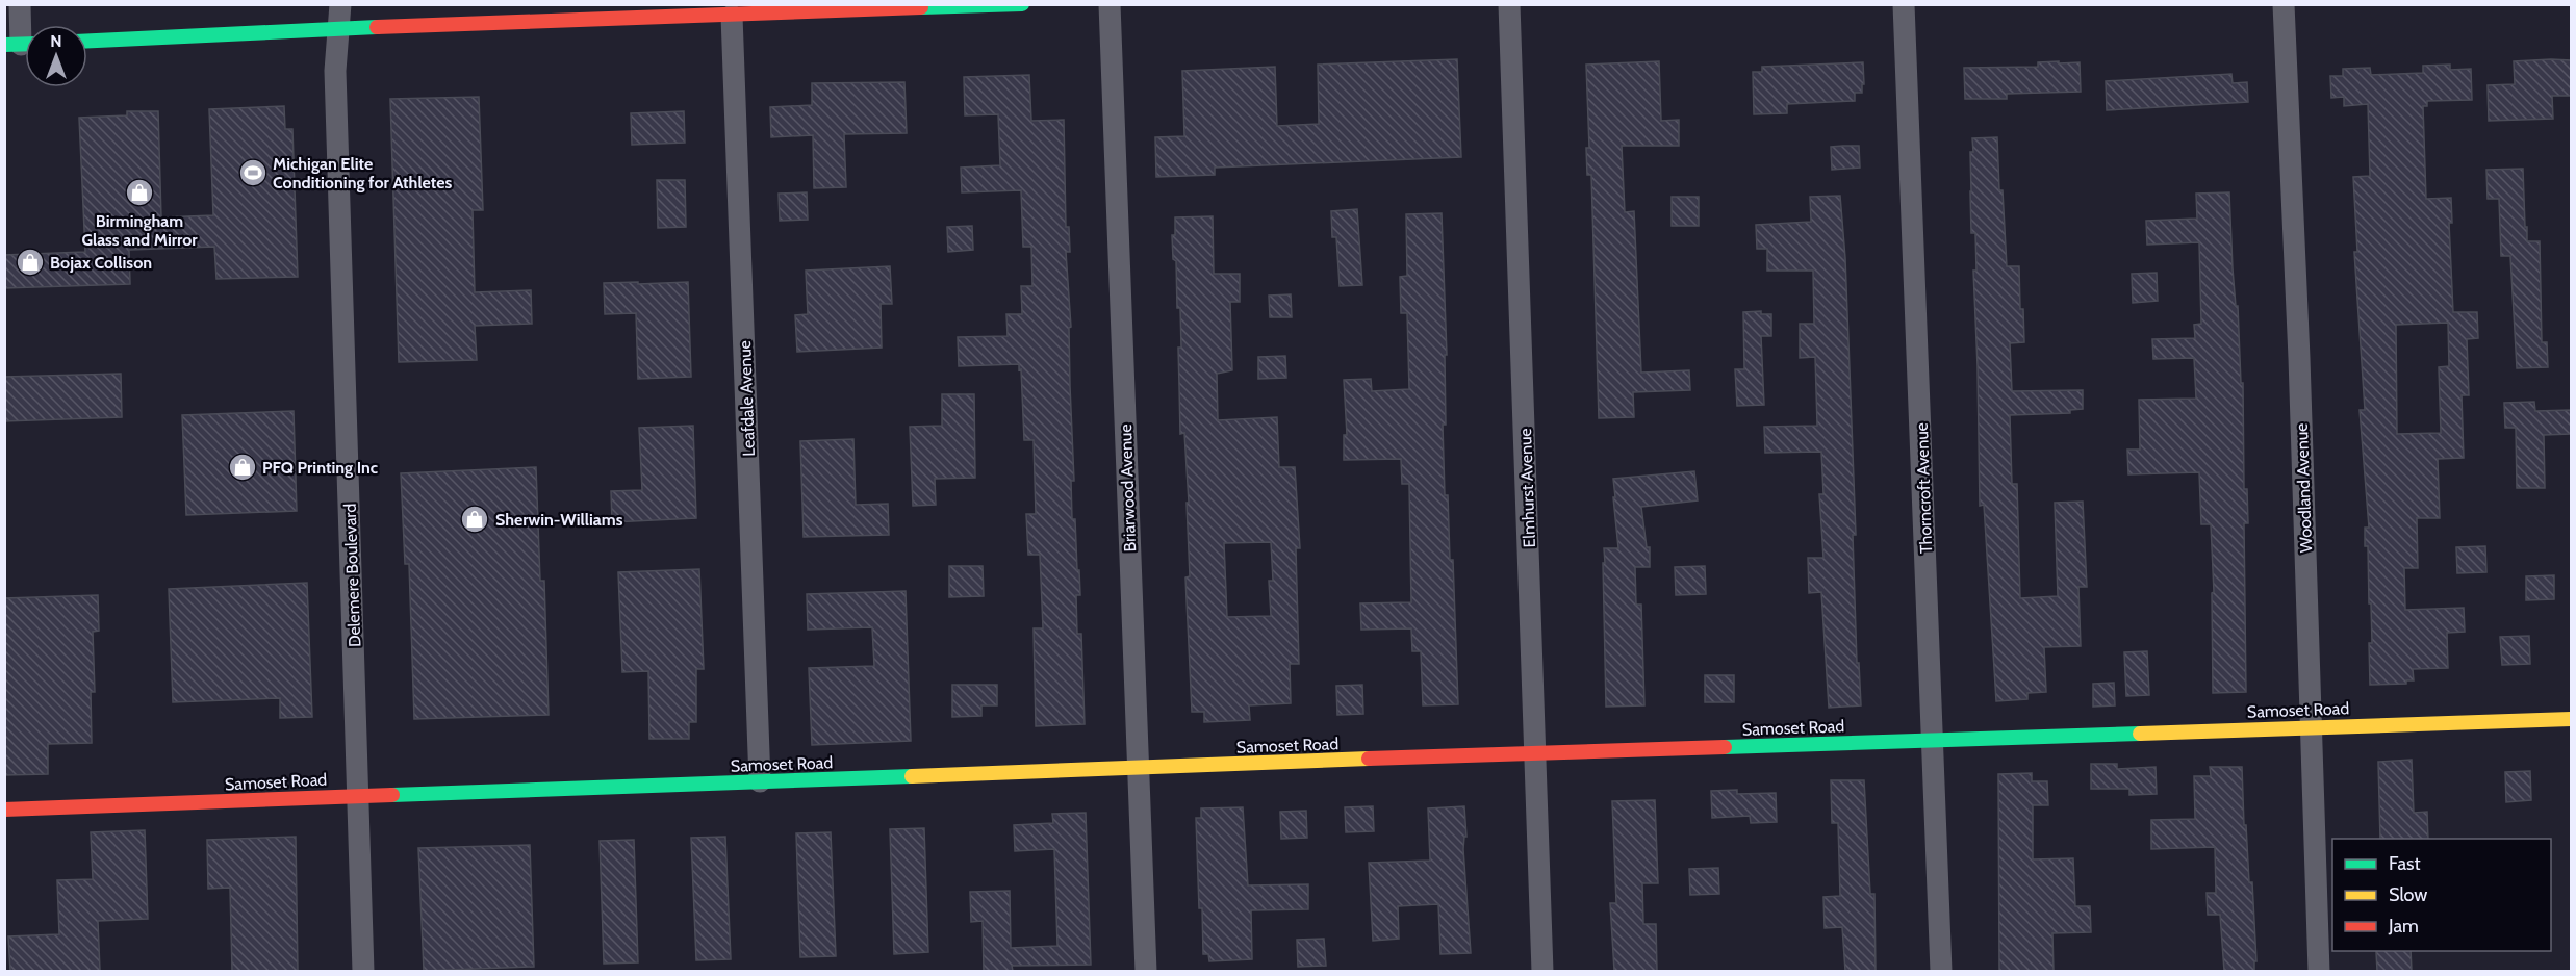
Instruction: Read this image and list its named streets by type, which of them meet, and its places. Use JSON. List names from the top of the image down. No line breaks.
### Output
{"streets":{"street":["Leafdale Avenue","Briarwood Avenue","Elmhurst Avenue","Thorncroft Avenue","Woodland Avenue","Delemere Boulevard","Samoset Road"]},"crossings":[["Leafdale Avenue","Samoset Road"],["Briarwood Avenue","Samoset Road"],["Elmhurst Avenue","Samoset Road"],["Thorncroft Avenue","Samoset Road"],["Woodland Avenue","Samoset Road"],["Delemere Boulevard","Samoset Road"]],"places":{"sports":["Michigan Elite Conditioning for Athletes"],"shop":["Birmingham Glass and Mirror","Bojax Collison","PFQ Printing Inc","Sherwin-Williams"]},"legend":["Fast","Slow","Jam"],"north":"top"}
